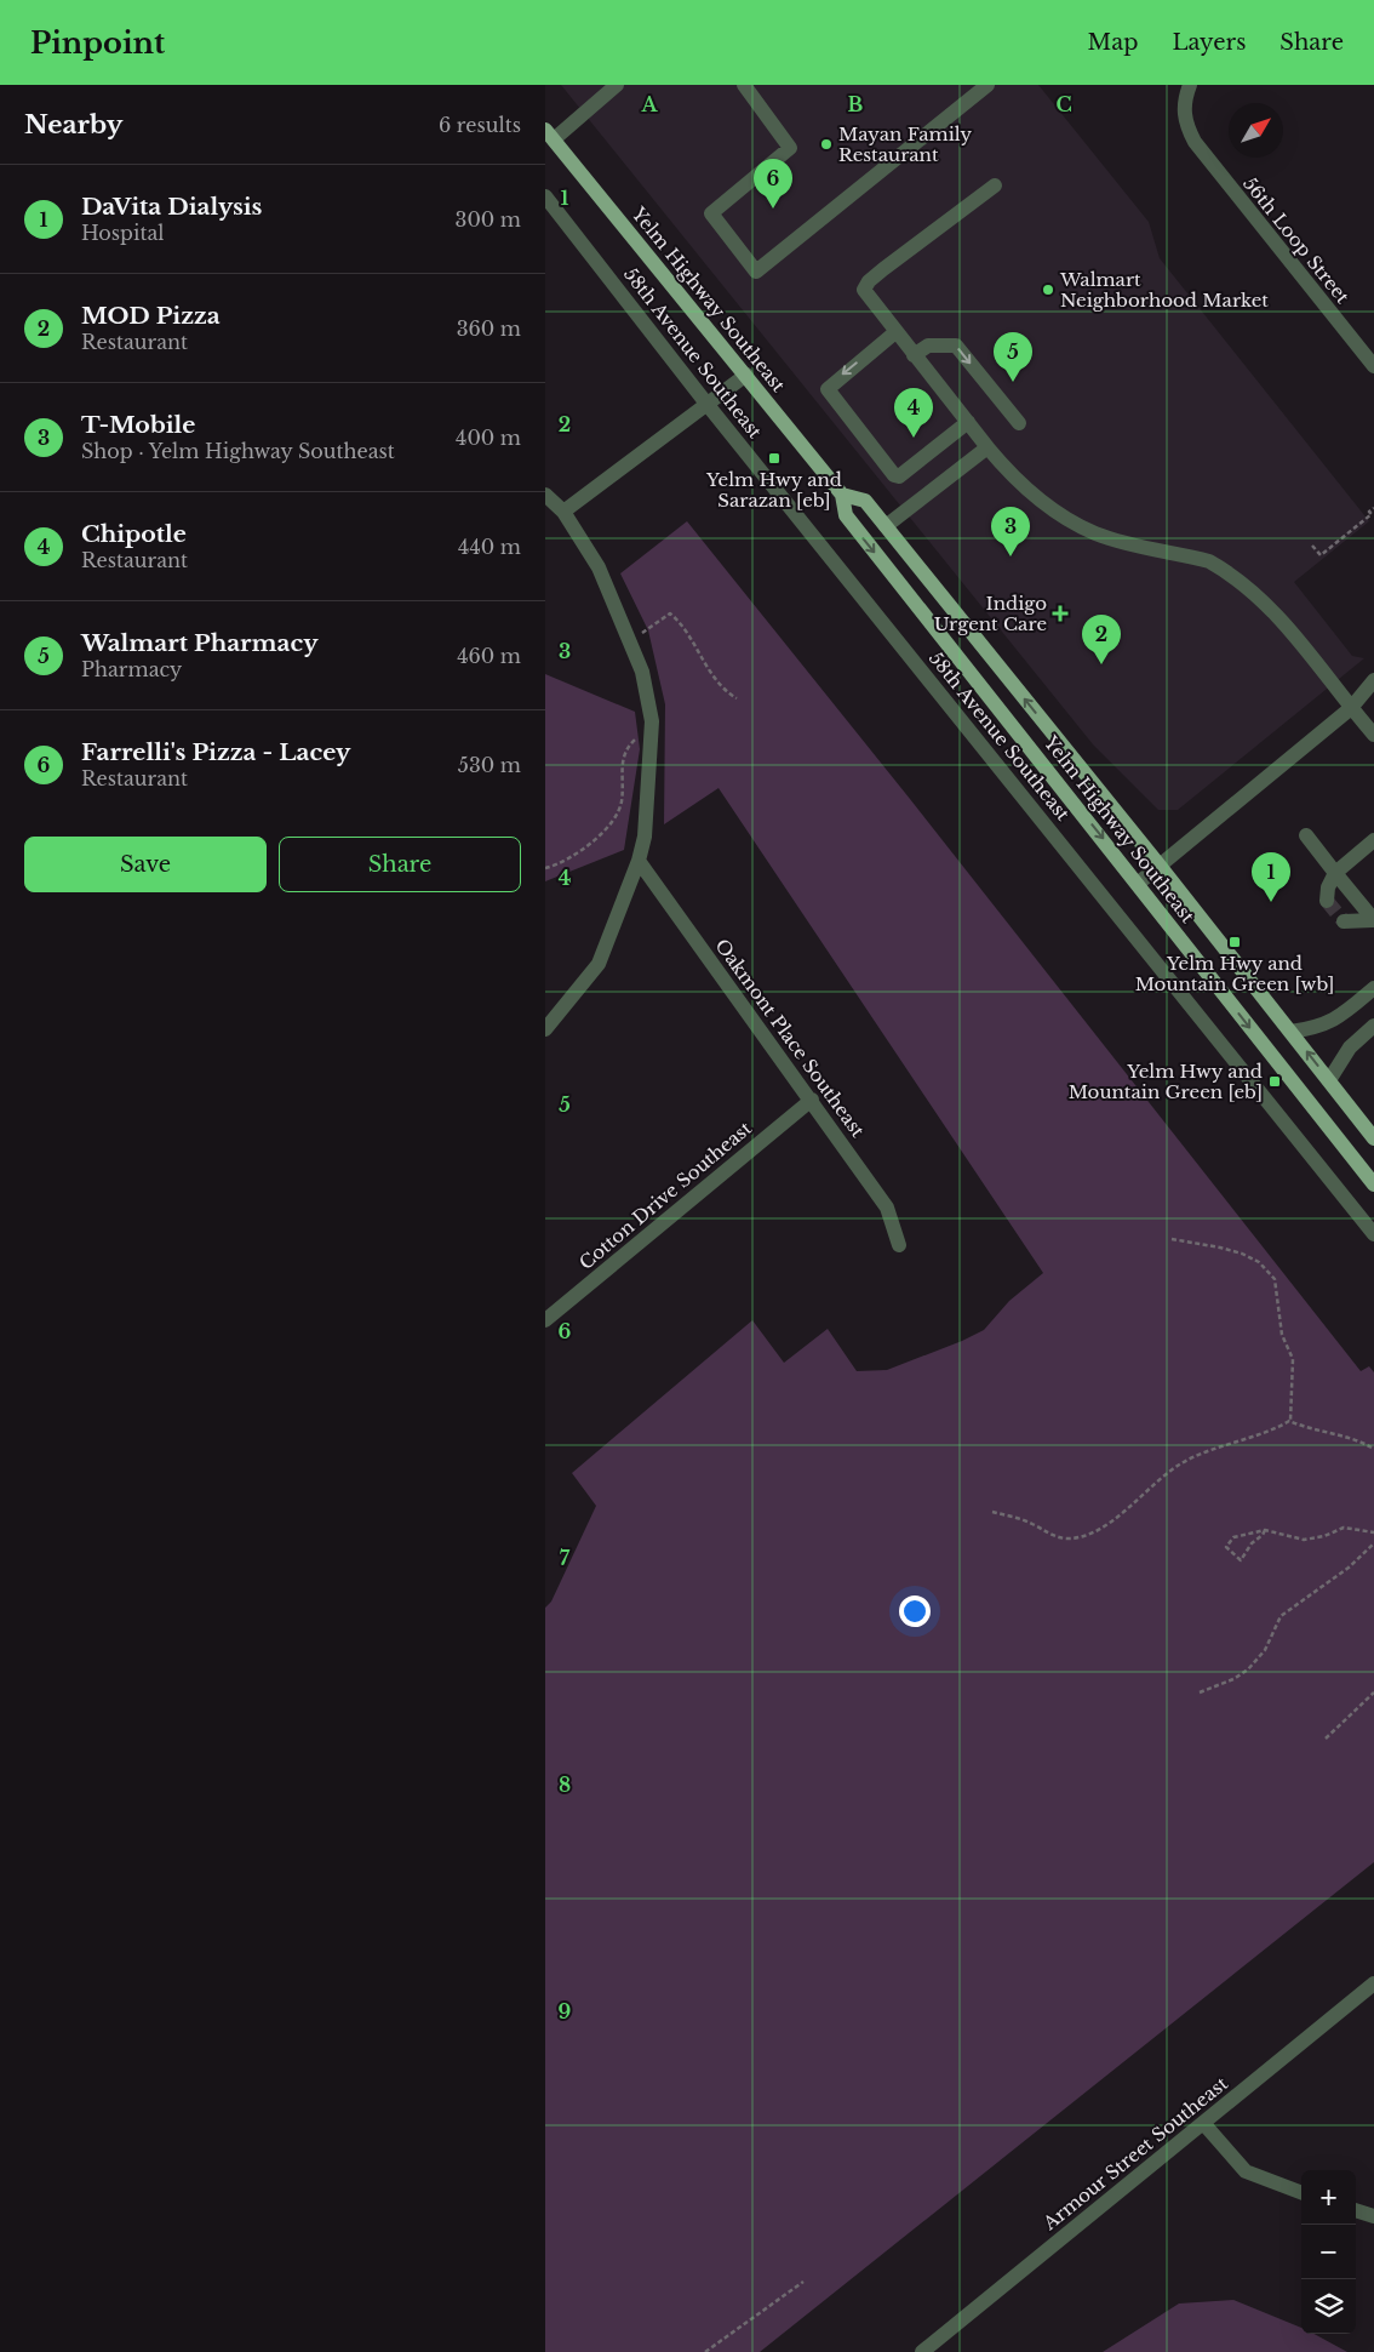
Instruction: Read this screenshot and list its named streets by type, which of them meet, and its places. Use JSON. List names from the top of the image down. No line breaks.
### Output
{"streets":{"main road":["Yelm Highway Southeast"],"street":["56th Loop Street","58th Avenue Southeast","Oakmont Place Southeast","Cotton Drive Southeast","Armour Street Southeast"]},"crossings":[["Oakmont Place Southeast","Cotton Drive Southeast"]],"places":{"other":["Mayan Family Restaurant","Walmart Neighborhood Market"],"transit":["Yelm Hwy and Sarazan [eb]","Yelm Hwy and Mountain Green [wb]","Yelm Hwy and Mountain Green [eb]"],"health":["Indigo Urgent Care"]},"north":"top right","page":{"header":"Pinpoint","nav":["Map","Layers","Share"],"heading":["Nearby","6 results"],"pins":["6","5","4","3","2","1"],"list":[{"mark":"1","name":"DaVita Dialysis","note":"Hospital","value":"300 m"},{"mark":"2","name":"MOD Pizza","note":"Restaurant","value":"360 m"},{"mark":"3","name":"T-Mobile","note":"Shop · Yelm Highway Southeast","value":"400 m"},{"mark":"4","name":"Chipotle","note":"Restaurant","value":"440 m"},{"mark":"5","name":"Walmart Pharmacy","note":"Pharmacy","value":"460 m"},{"mark":"6","name":"Farrelli's Pizza - Lacey","note":"Restaurant","value":"530 m"}],"buttons":["Save","Share"],"map_buttons":["+","−"]},"grid":{"columns":["A","B","C"],"rows":["1","2","3","4","5","6","7","8","9"]}}
